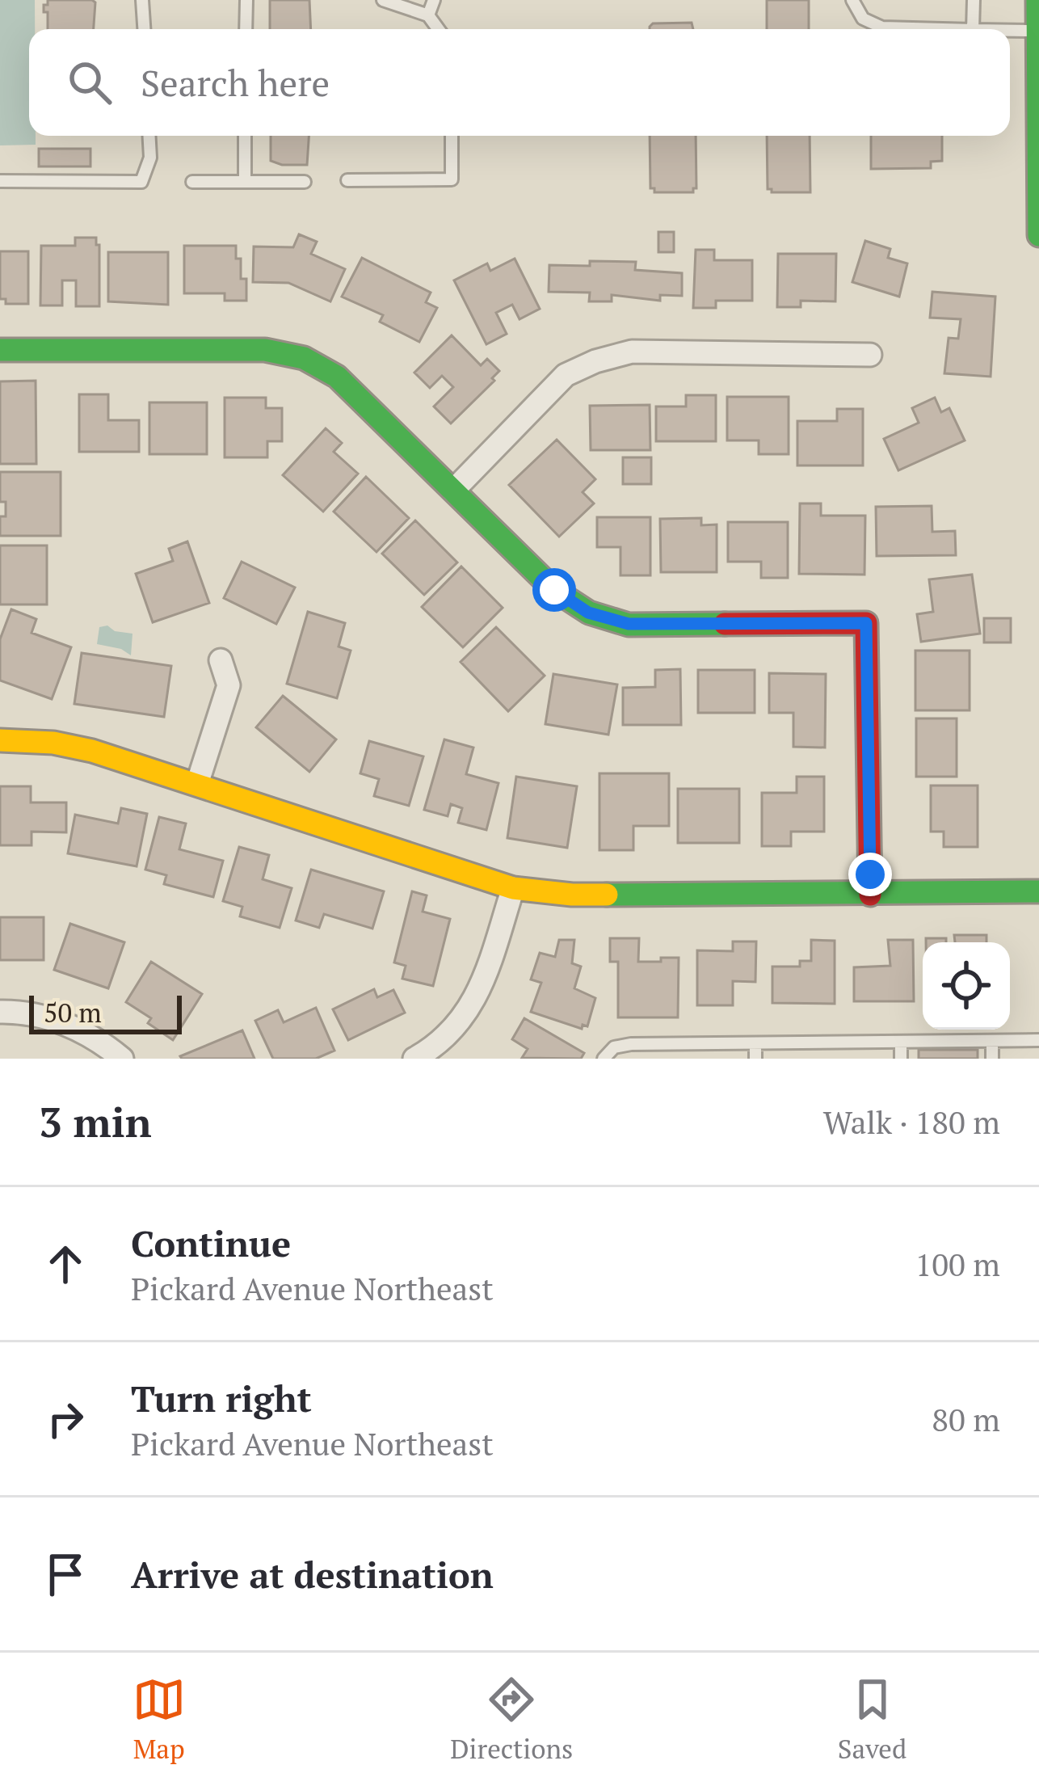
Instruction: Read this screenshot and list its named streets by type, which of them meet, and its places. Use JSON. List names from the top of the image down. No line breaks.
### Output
{"scale_bar":"50 m","page":{"search":"Search here","scale":"50 m","heading":["3 min","Walk · 180 m"],"list":[["Continue","Pickard Avenue Northeast","100 m"],["Turn right","Pickard Avenue Northeast","80 m"],"Arrive at destination"],"nav":["Map","Directions","Saved"]}}
